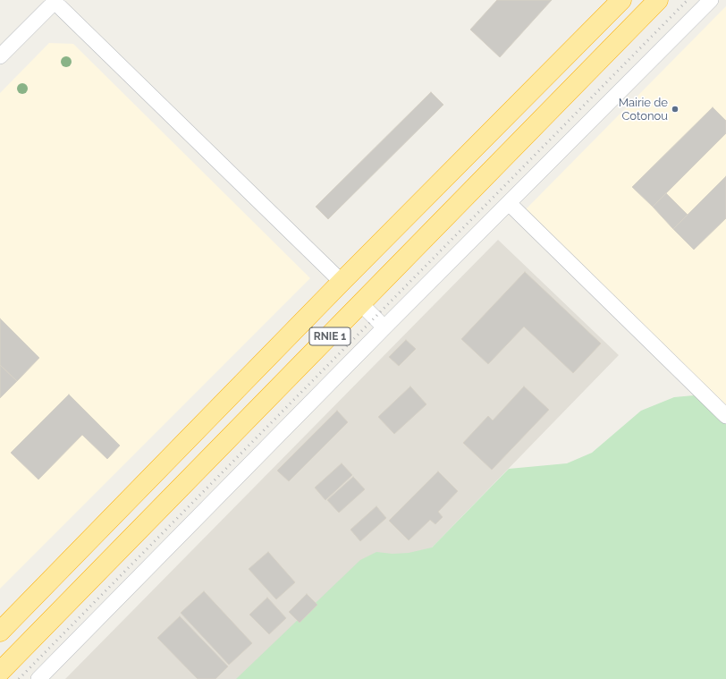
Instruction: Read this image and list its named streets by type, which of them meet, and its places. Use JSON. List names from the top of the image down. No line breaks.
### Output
{"streets":{"highway":["RNIE 1"]},"places":["Mairie de Cotonou"]}
